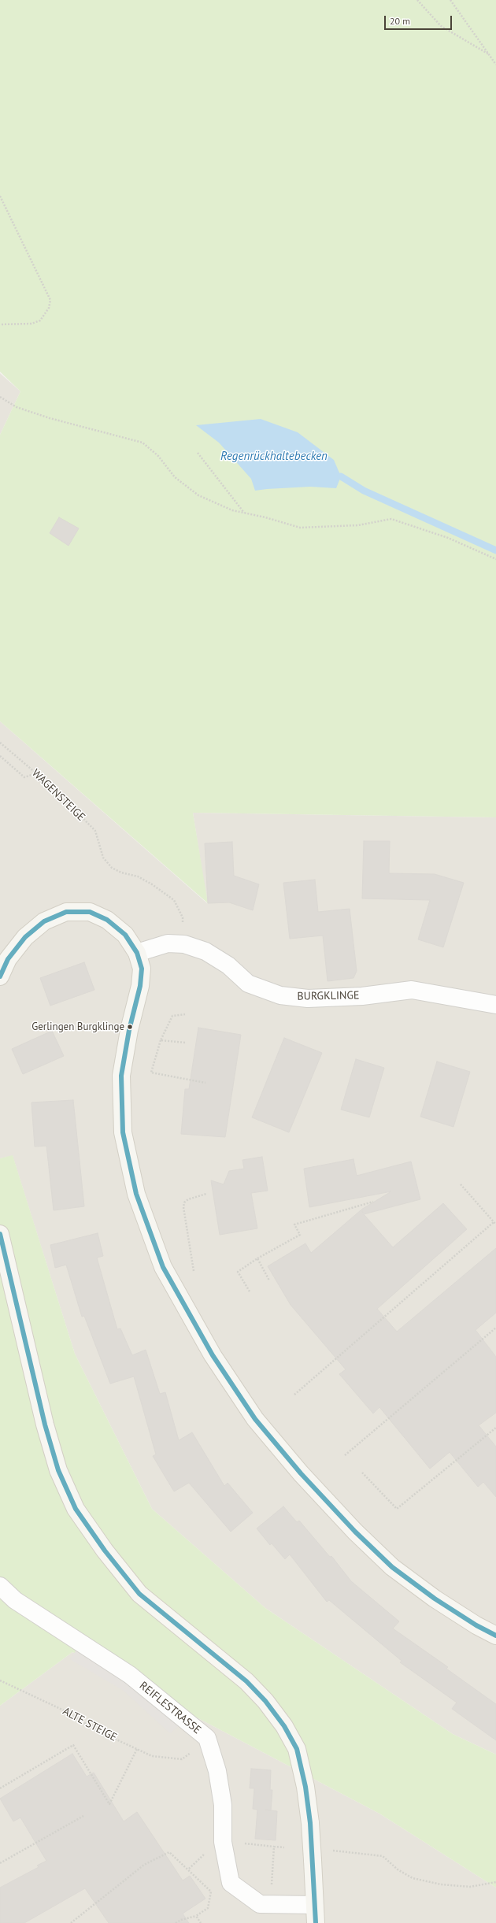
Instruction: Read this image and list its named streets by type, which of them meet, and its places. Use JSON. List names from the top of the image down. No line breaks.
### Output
{"streets":{"street":["BURGKLINGE","REIFLESTRASSE"],"path":["WAGENSTEIGE","ALTE STEIGE"]},"crossings":[["WAGENSTEIGE","BURGKLINGE"]],"water":["Regenrückhaltebecken"],"places":["Gerlingen Burgklinge"],"scale_bar":"20 m"}
